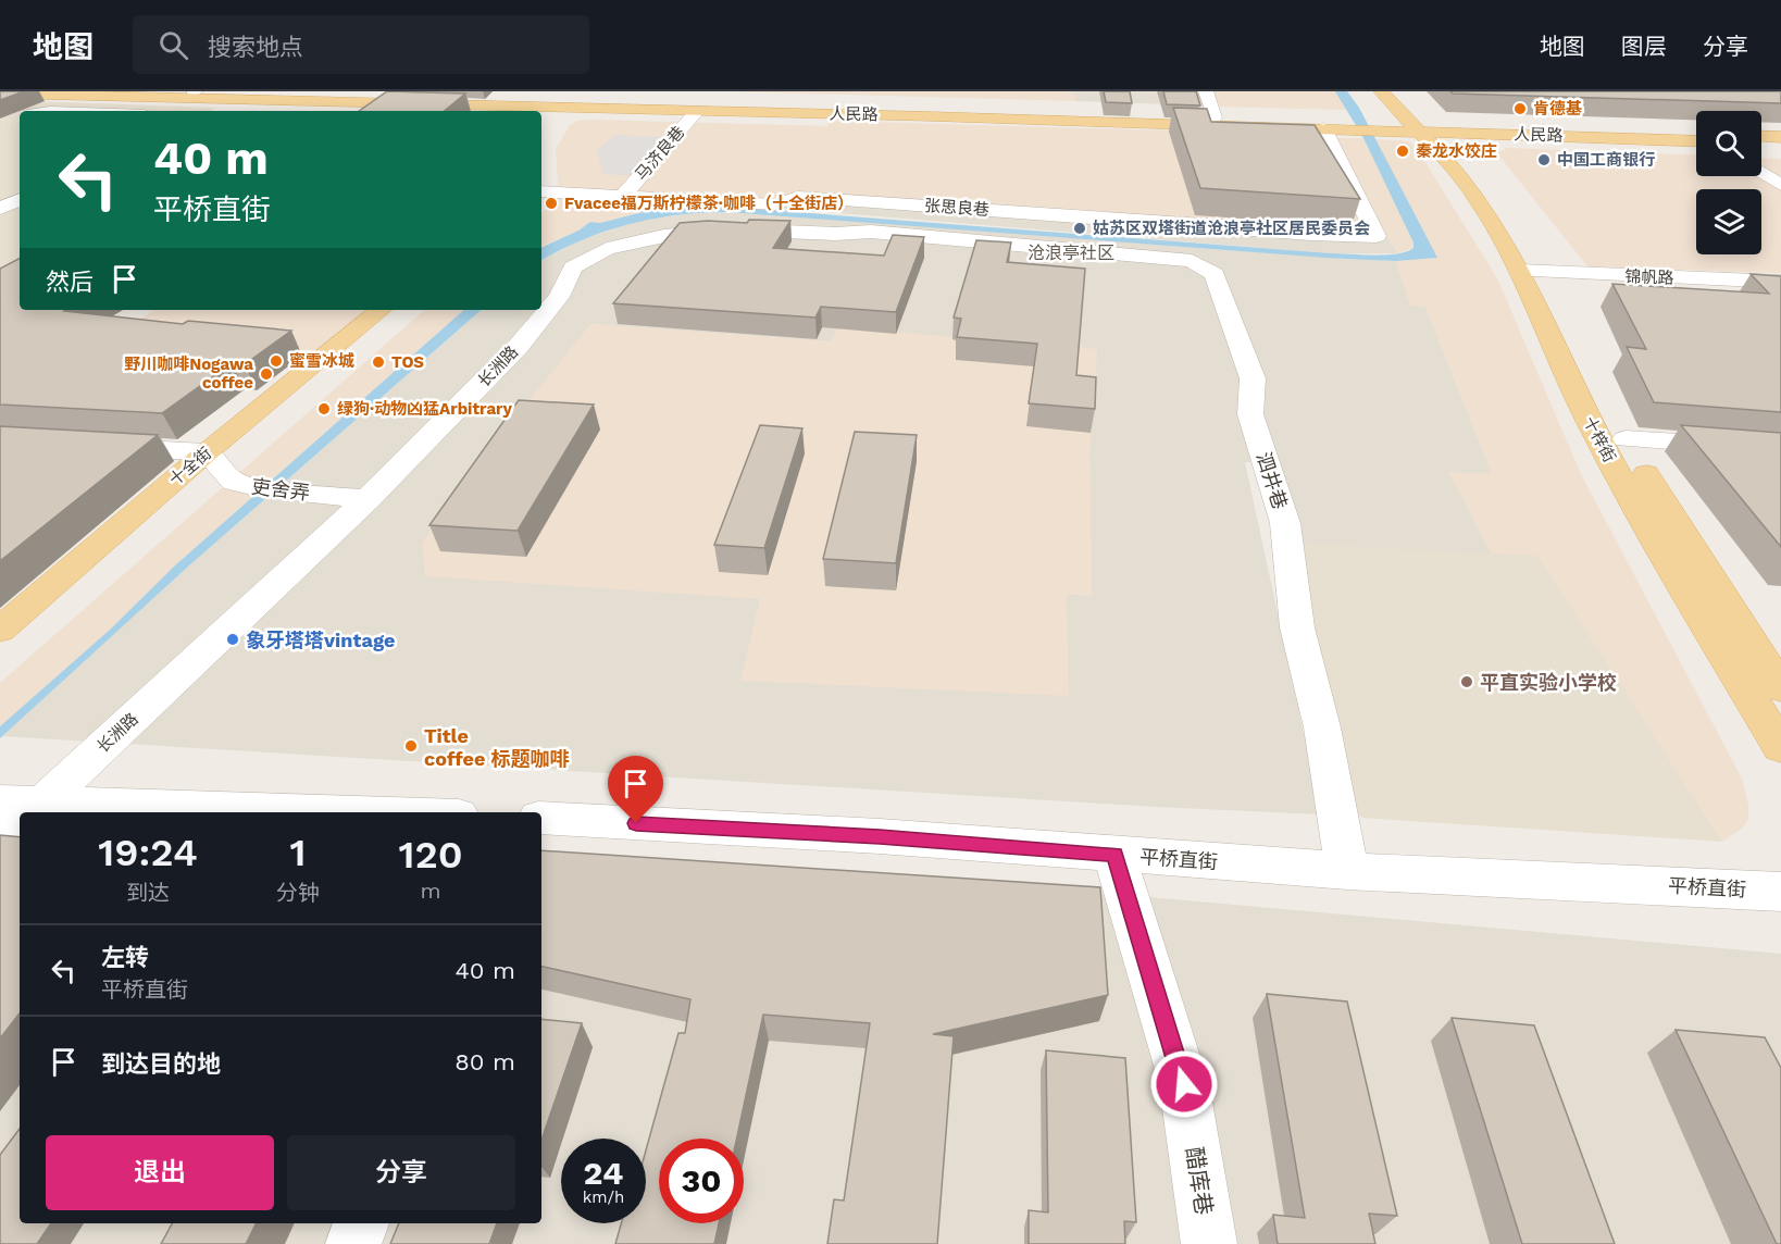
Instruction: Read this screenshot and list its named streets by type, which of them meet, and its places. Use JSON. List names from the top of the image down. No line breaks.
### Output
{"streets":{"main road":["人民路","十梓街","十全街"],"street":["马济良巷","张思良巷","锦帆路","长洲路","泗井巷","吏舍弄","平桥直街","醋库巷"]},"crossings":[["人民路","马济良巷"],["人民路","张思良巷"],["人民路","十梓街"],["马济良巷","张思良巷"],["张思良巷","长洲路"],["张思良巷","泗井巷"],["锦帆路","十梓街"],["长洲路","泗井巷"],["长洲路","吏舍弄"],["十全街","吏舍弄"],["泗井巷","平桥直街"],["平桥直街","醋库巷"]],"districts":["沧浪亭社区"],"places":["肯德基","秦龙水饺庄","中国工商银行","Fvacee福万斯柠檬茶·咖啡（十全街店）","姑苏区双塔街道沧浪亭社区居民委员会","蜜雪冰城","TOS","野川咖啡Nogawa coffee","绿狗·动物凶猛Arbitrary","象牙塔塔vintage","平直实验小学校","Title coffee 标题咖啡"],"page":{"header":"地图","search":"搜索地点","nav":["地图","图层","分享"],"turn":["40 m","平桥直街"],"then":"然后","eta":["19:24","到达","1","分钟","120","m"],"list":[{"name":"左转","note":"平桥直街","value":"40 m"},{"name":"到达目的地","value":"80 m"}],"buttons":["退出","分享"],"speed":"24 km/h","limit":"30"}}
